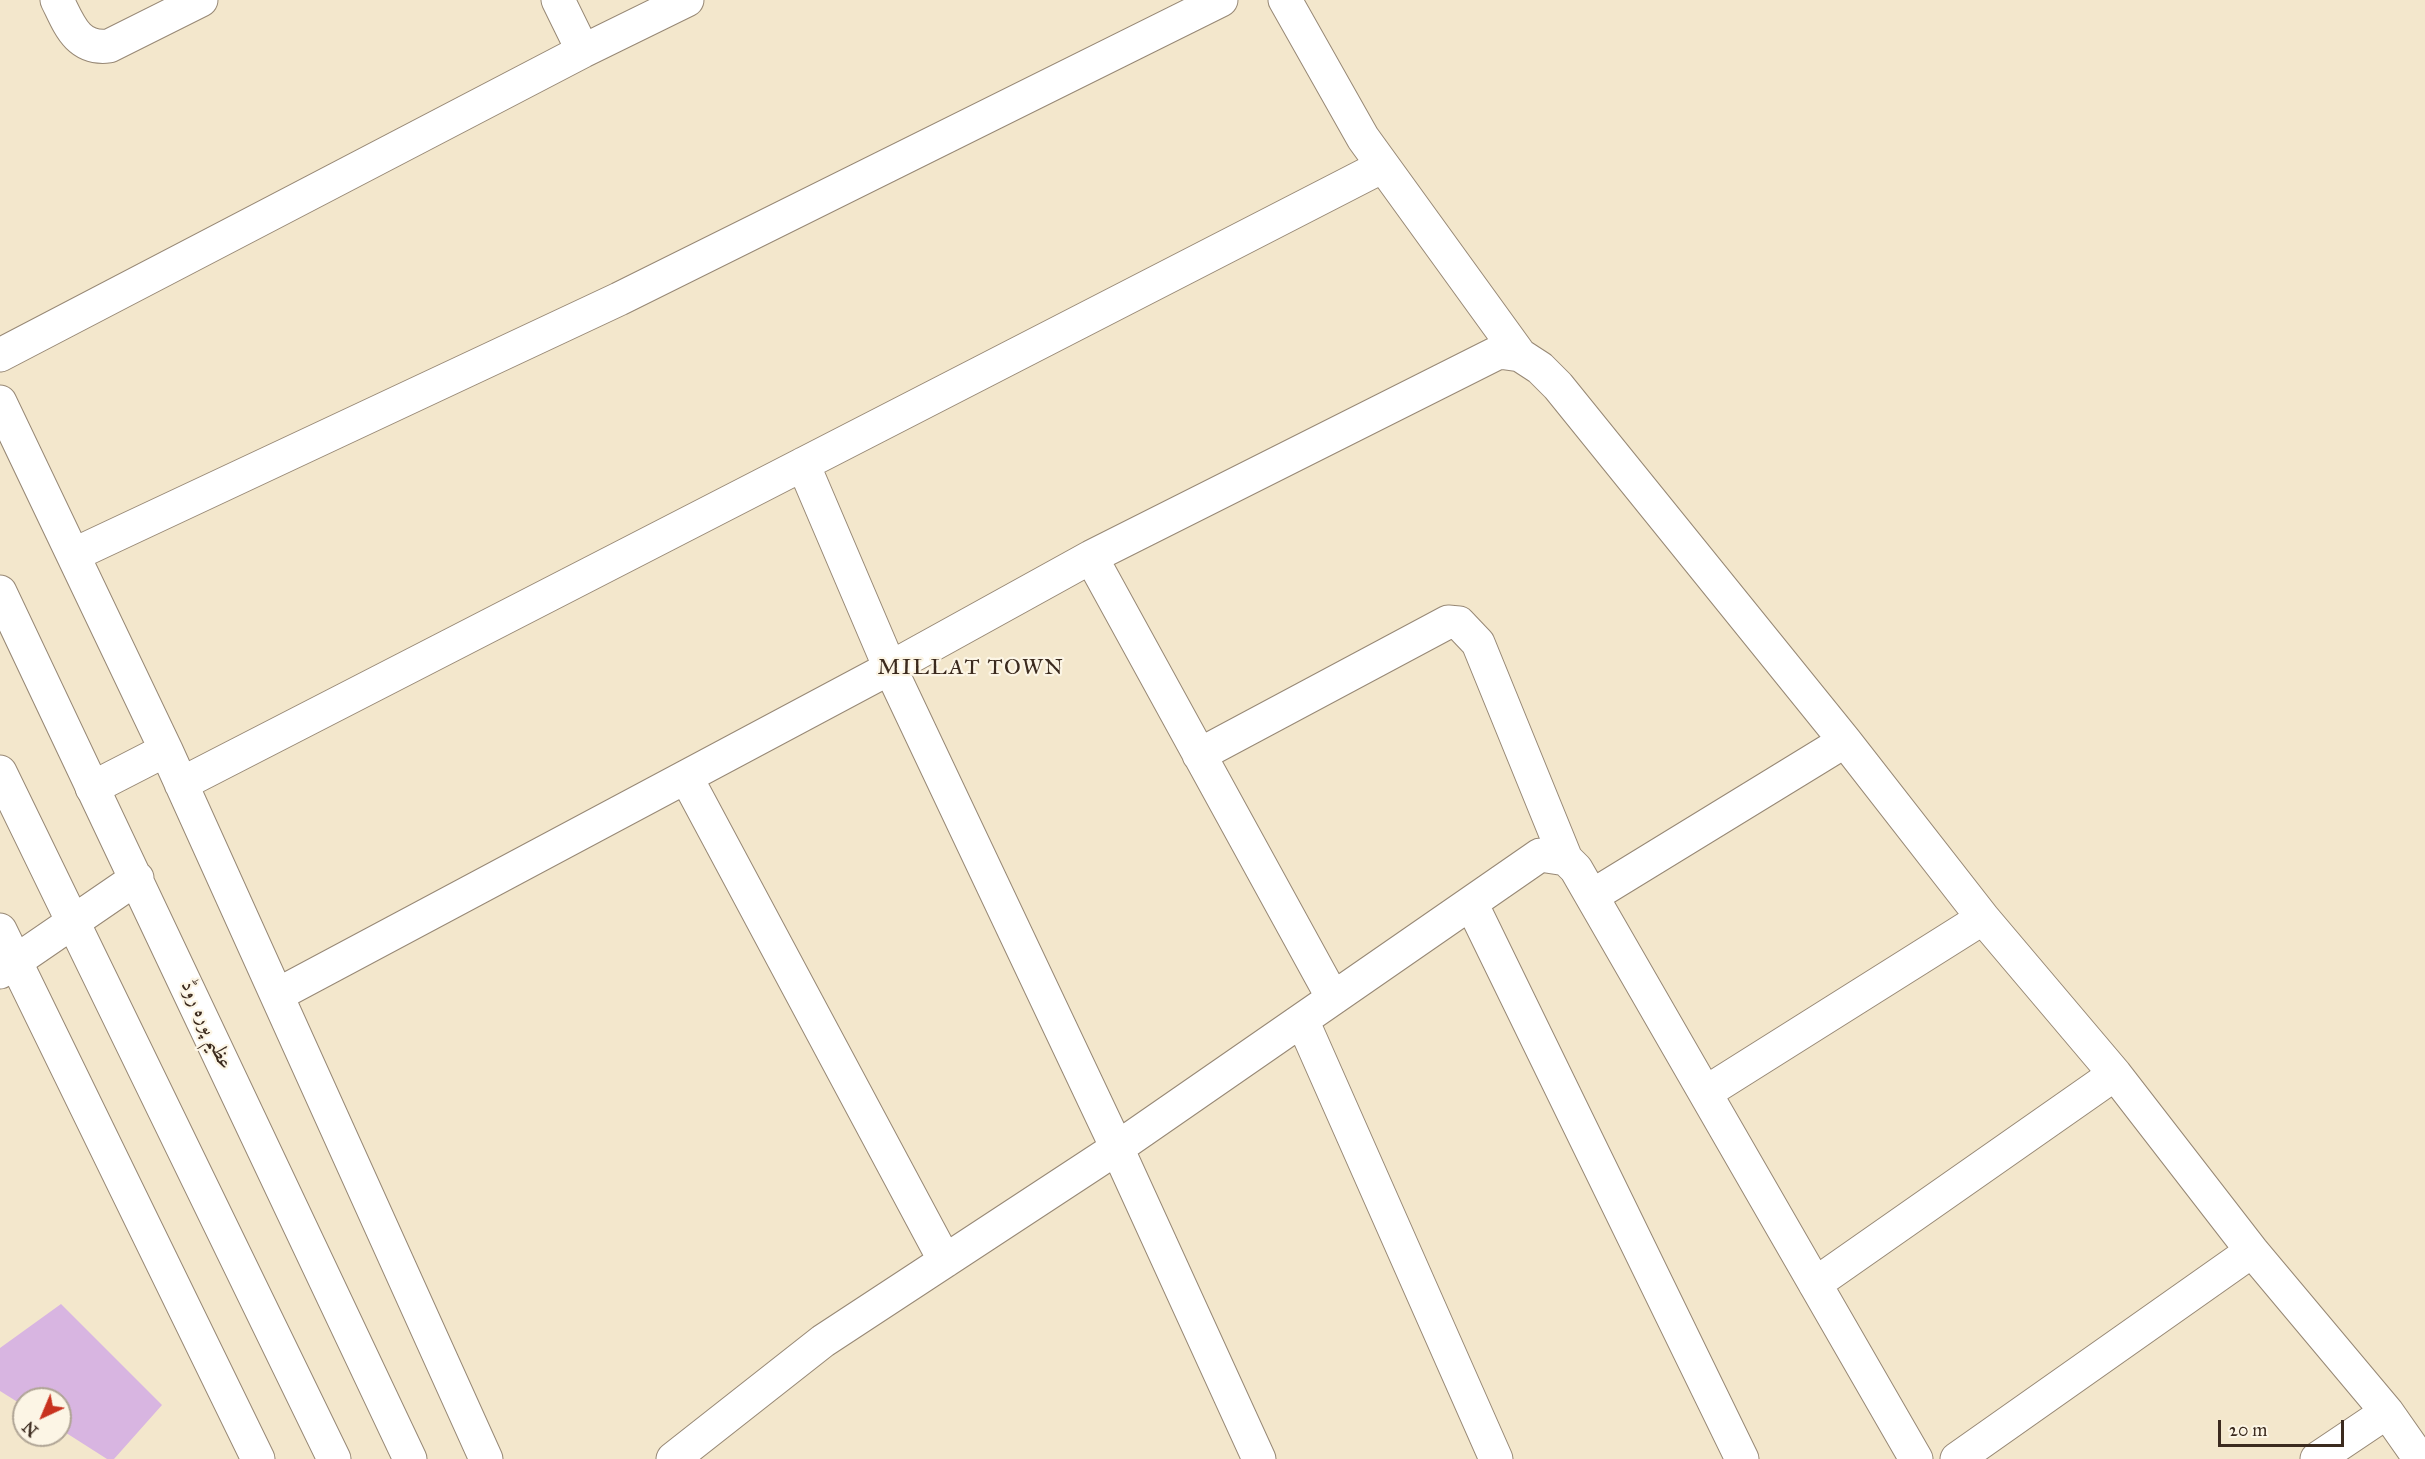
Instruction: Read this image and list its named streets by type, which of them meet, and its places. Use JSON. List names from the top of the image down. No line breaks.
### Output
{"streets":{"street":["عظیم پورہ روڈ"]},"districts":["MILLAT TOWN"],"scale_bar":"20 m","north":"bottom left"}
